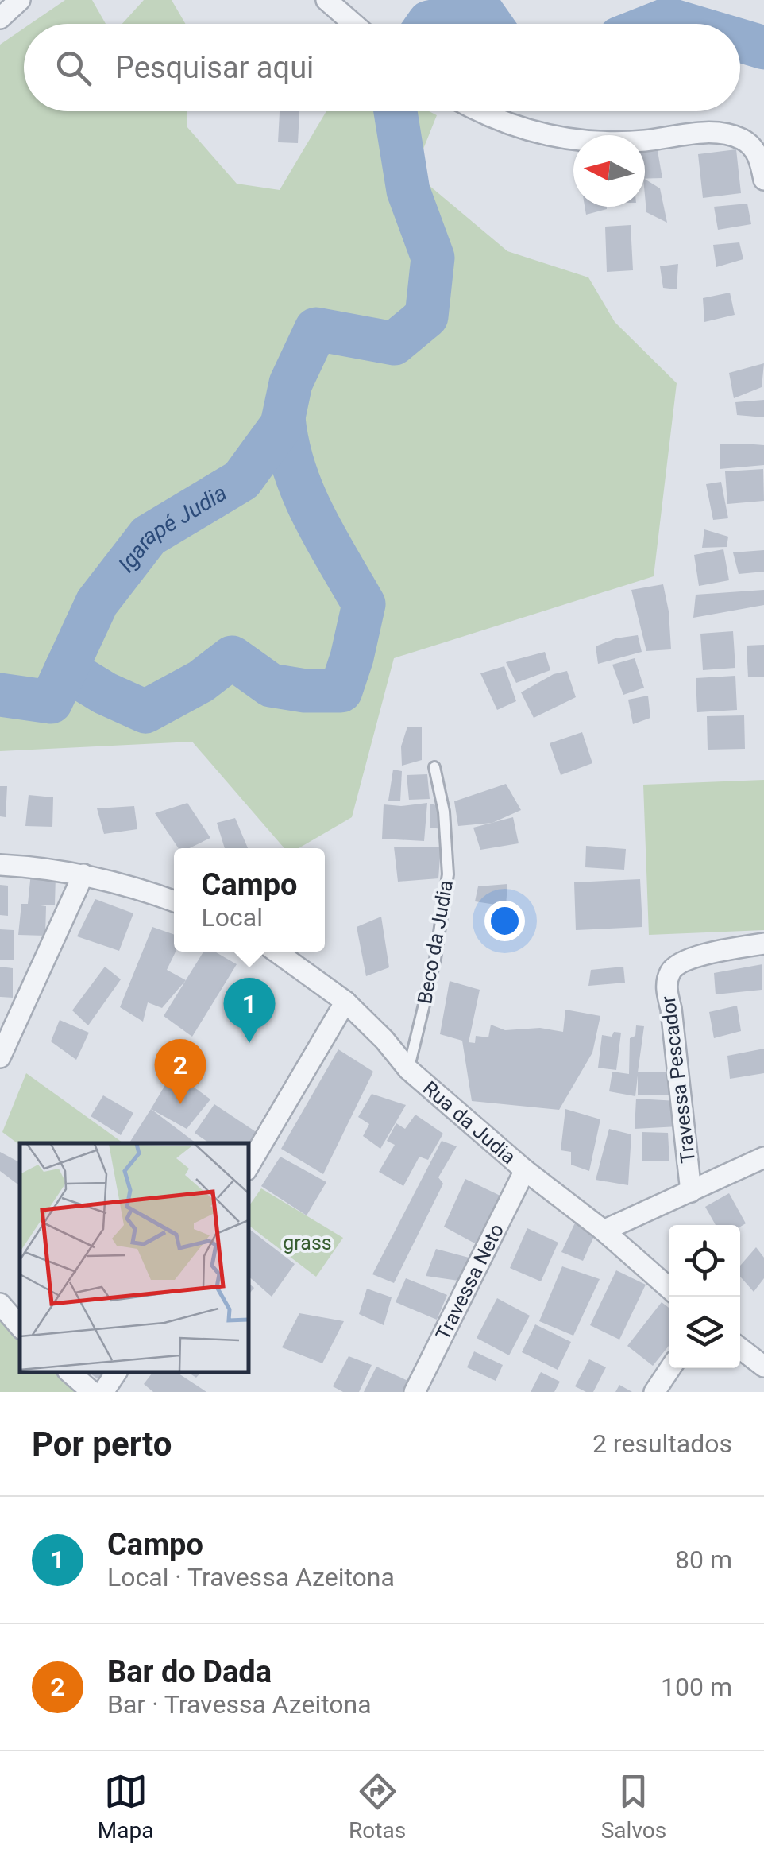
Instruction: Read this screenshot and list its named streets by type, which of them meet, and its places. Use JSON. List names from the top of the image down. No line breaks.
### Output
{"streets":{"street":["Travessa Pescador","Rua da Judia","Travessa Neto"],"lane":["Beco da Judia"]},"crossings":[["Beco da Judia","Rua da Judia"],["Rua da Judia","Travessa Neto"]],"water":["Igarapé Judia"],"parks":["grass"],"north":"left","page":{"search":"Pesquisar aqui","popup":["Campo","Local"],"pins":["1","2"],"heading":["Por perto","2 resultados"],"list":[{"mark":"1","name":"Campo","note":"Local · Travessa Azeitona","value":"80 m"},{"mark":"2","name":"Bar do Dada","note":"Bar · Travessa Azeitona","value":"100 m"}],"nav":["Mapa","Rotas","Salvos"]}}
